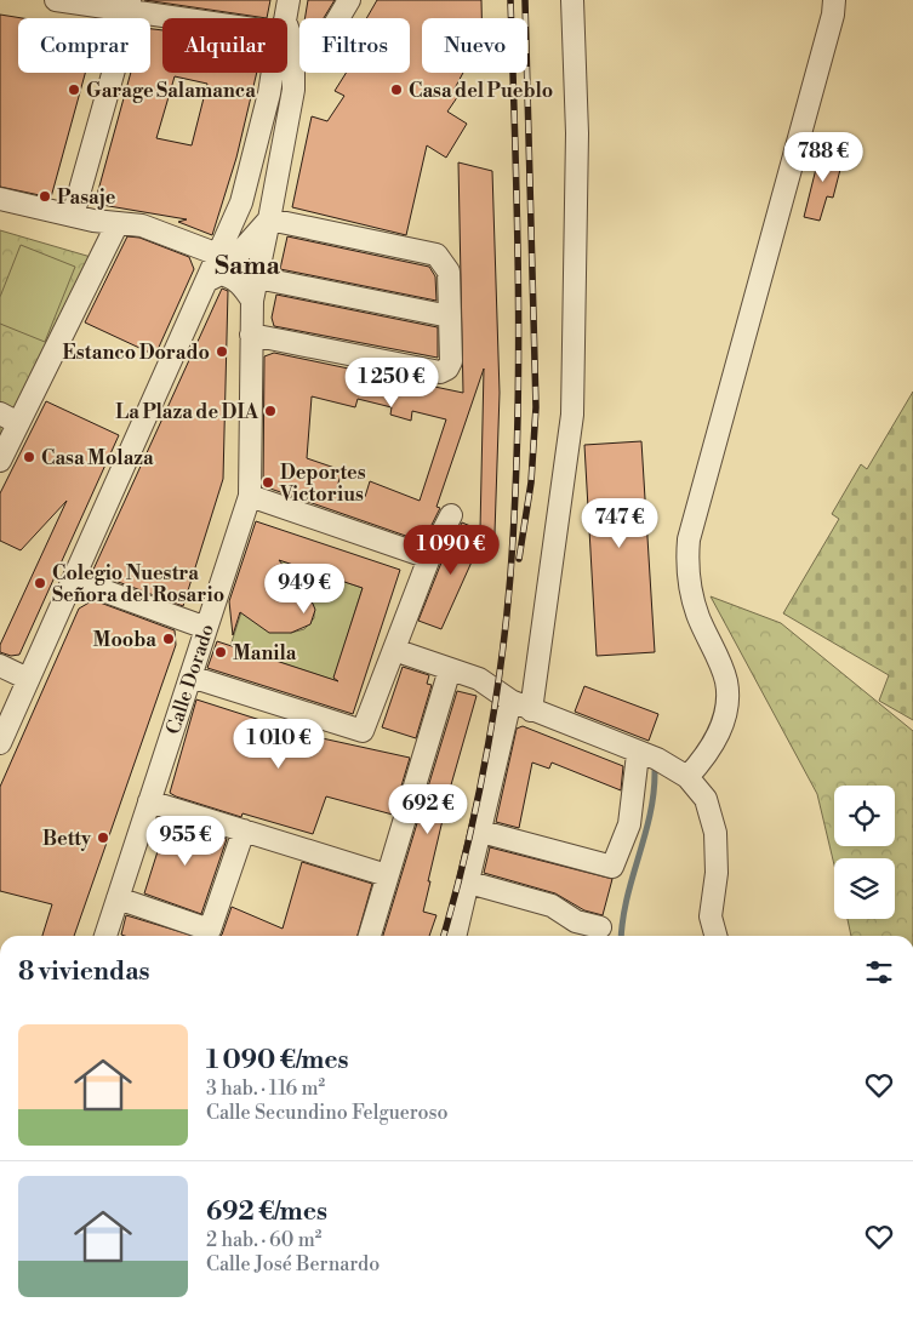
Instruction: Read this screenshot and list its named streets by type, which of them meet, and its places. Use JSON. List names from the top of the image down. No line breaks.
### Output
{"streets":{"street":["Calle Dorado"]},"districts":["Sama"],"places":["Garage Salamanca","Casa del Pueblo","Pasaje","Estanco Dorado","La Plaza de DIA","Casa Molaza","Deportes Victorius","Colegio Nuestra Señora del Rosario","Mooba","Manila","Betty"],"page":{"chip":["Comprar","Alquilar","Filtros","Nuevo"],"price":["788 €","1 250 €","747 €","1 090 €","949 €","1 010 €","692 €","955 €"],"heading":"8 viviendas","list":[{"name":"1 090 €/mes","note":"3 hab. · 116 m² · Calle Secundino Felgueroso"},{"name":"692 €/mes","note":"2 hab. · 60 m² · Calle José Bernardo"}]}}
